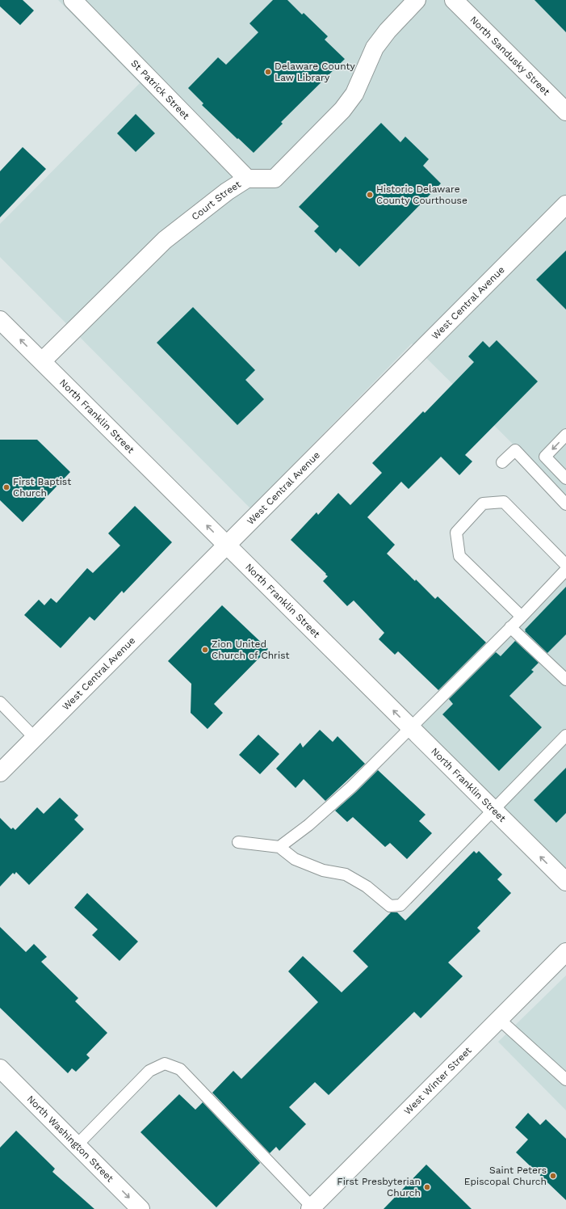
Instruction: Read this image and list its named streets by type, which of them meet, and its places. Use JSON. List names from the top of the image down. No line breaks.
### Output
{"streets":{"street":["North Sandusky Street","St Patrick Street","Court Street","West Central Avenue","North Franklin Street","West Winter Street","North Washington Street"]},"crossings":[["St Patrick Street","Court Street"],["Court Street","North Franklin Street"],["West Central Avenue","North Franklin Street"]],"one_way":["North Franklin Street","North Washington Street"],"places":["Delaware County Law Library","Historic Delaware County Courthouse","First Baptist Church","Zion United Church of Christ","Saint Peters Episcopal Church","First Presbyterian Church"]}
